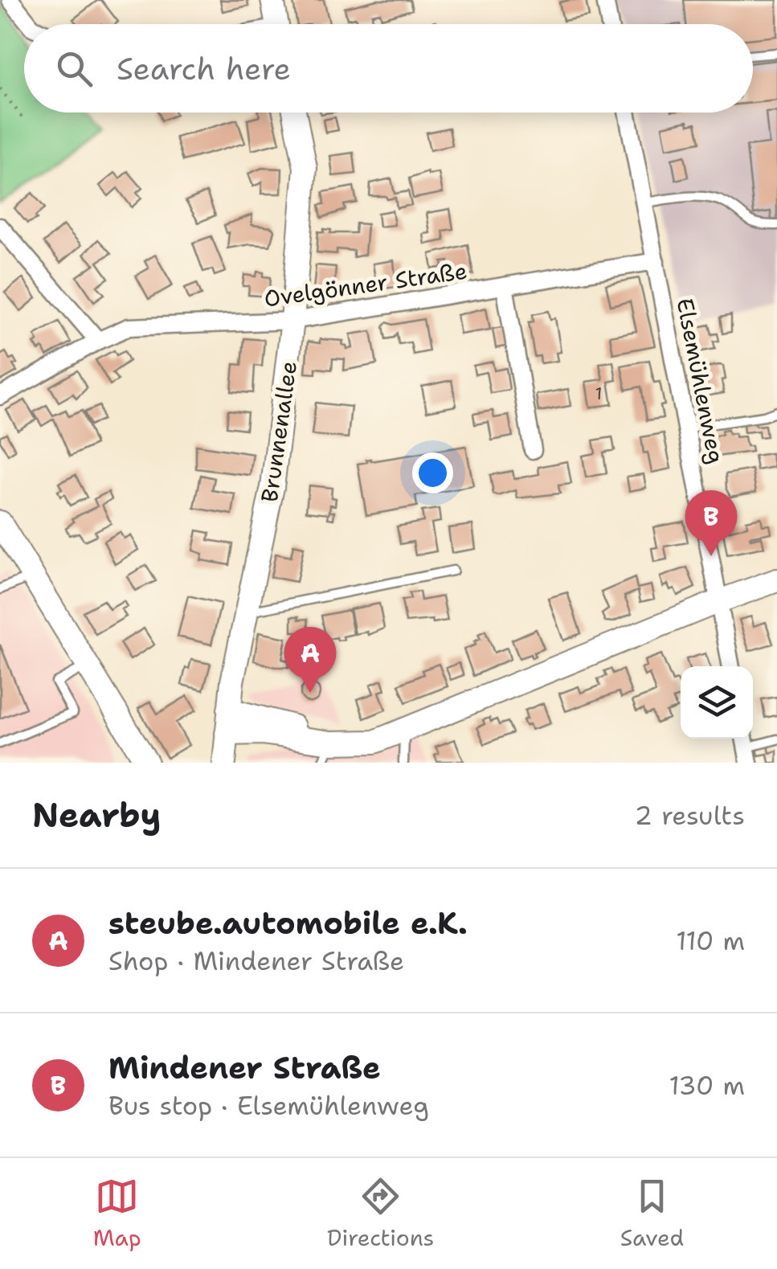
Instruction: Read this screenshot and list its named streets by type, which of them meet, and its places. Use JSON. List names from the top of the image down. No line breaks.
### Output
{"streets":{"main road":["Brunnenallee"],"street":["Ovelgönner Straße","Elsemühlenweg"]},"crossings":[["Ovelgönner Straße","Elsemühlenweg"],["Ovelgönner Straße","Brunnenallee"]],"house_numbers":["1"],"page":{"search":"Search here","pins":["B","A"],"heading":["Nearby","2 results"],"list":[{"mark":"A","name":"steube.automobile e.K.","note":"Shop · Mindener Straße","value":"110 m"},{"mark":"B","name":"Mindener Straße","note":"Bus stop · Elsemühlenweg","value":"130 m"}],"nav":["Map","Directions","Saved"]}}
